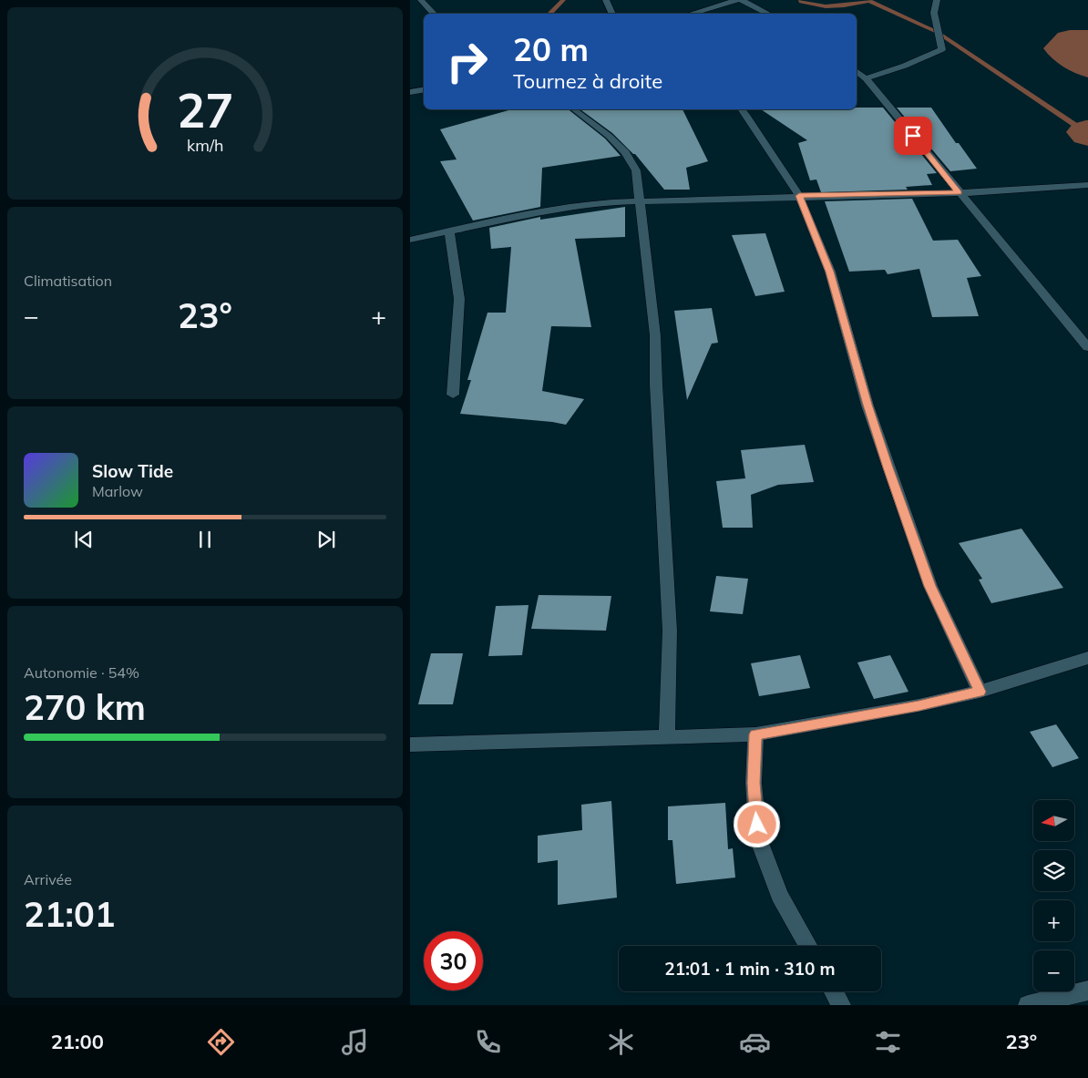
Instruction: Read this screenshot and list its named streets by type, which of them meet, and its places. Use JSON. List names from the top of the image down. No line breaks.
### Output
{"north":"left","page":{"turn":["20 m","Tournez à droite"],"tile":["Climatisation",["Autonomie · 54%","270 km"],["Arrivée","21:01"]],"heat":["−","23°","+"],"song":["Slow Tide","Marlow"],"map_buttons":["+","−"],"limit":"30","trip":"21:01 · 1 min · 310 m","tabs":["21:00","23°"],"gauge":["27","km/h"]}}
